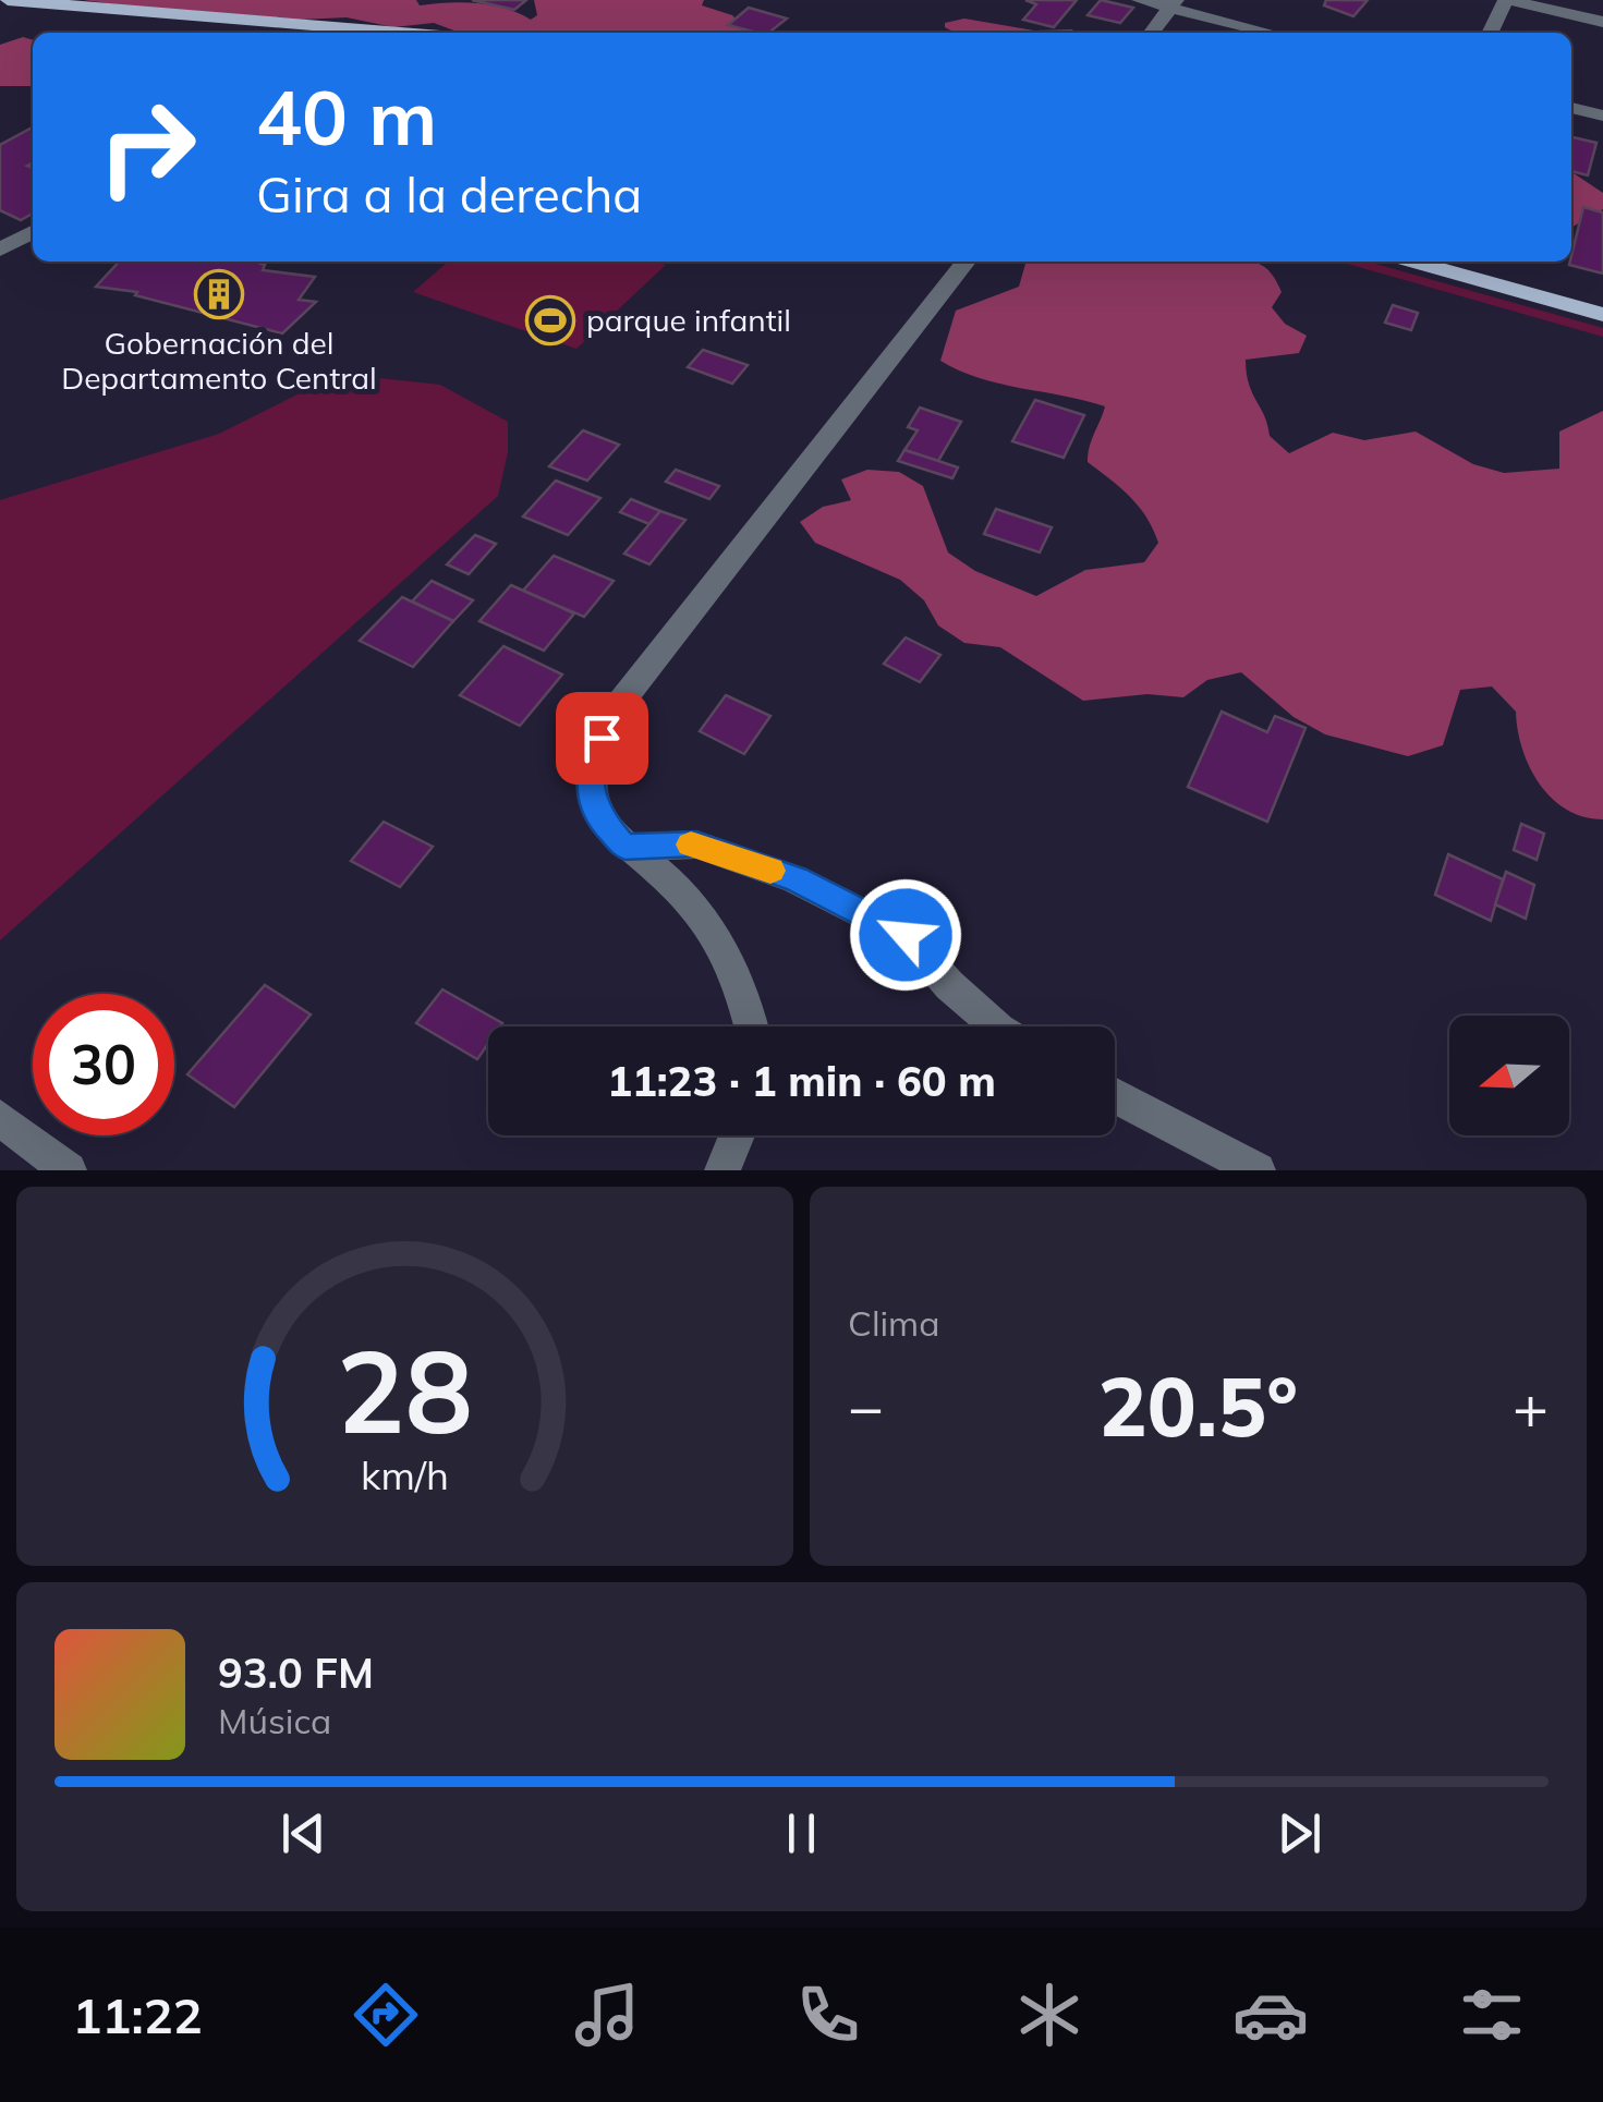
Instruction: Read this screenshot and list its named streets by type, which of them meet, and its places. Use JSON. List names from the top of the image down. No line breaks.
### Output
{"places":{"building":["Gobernación del Departamento Central"],"sports":["parque infantil"]},"north":"left","page":{"turn":["40 m","Gira a la derecha"],"limit":"30","trip":"11:23 · 1 min · 60 m","tile":"Clima","heat":["−","20.5°","+"],"song":["93.0 FM","Música"],"tabs":"11:22","gauge":["28","km/h"]}}
